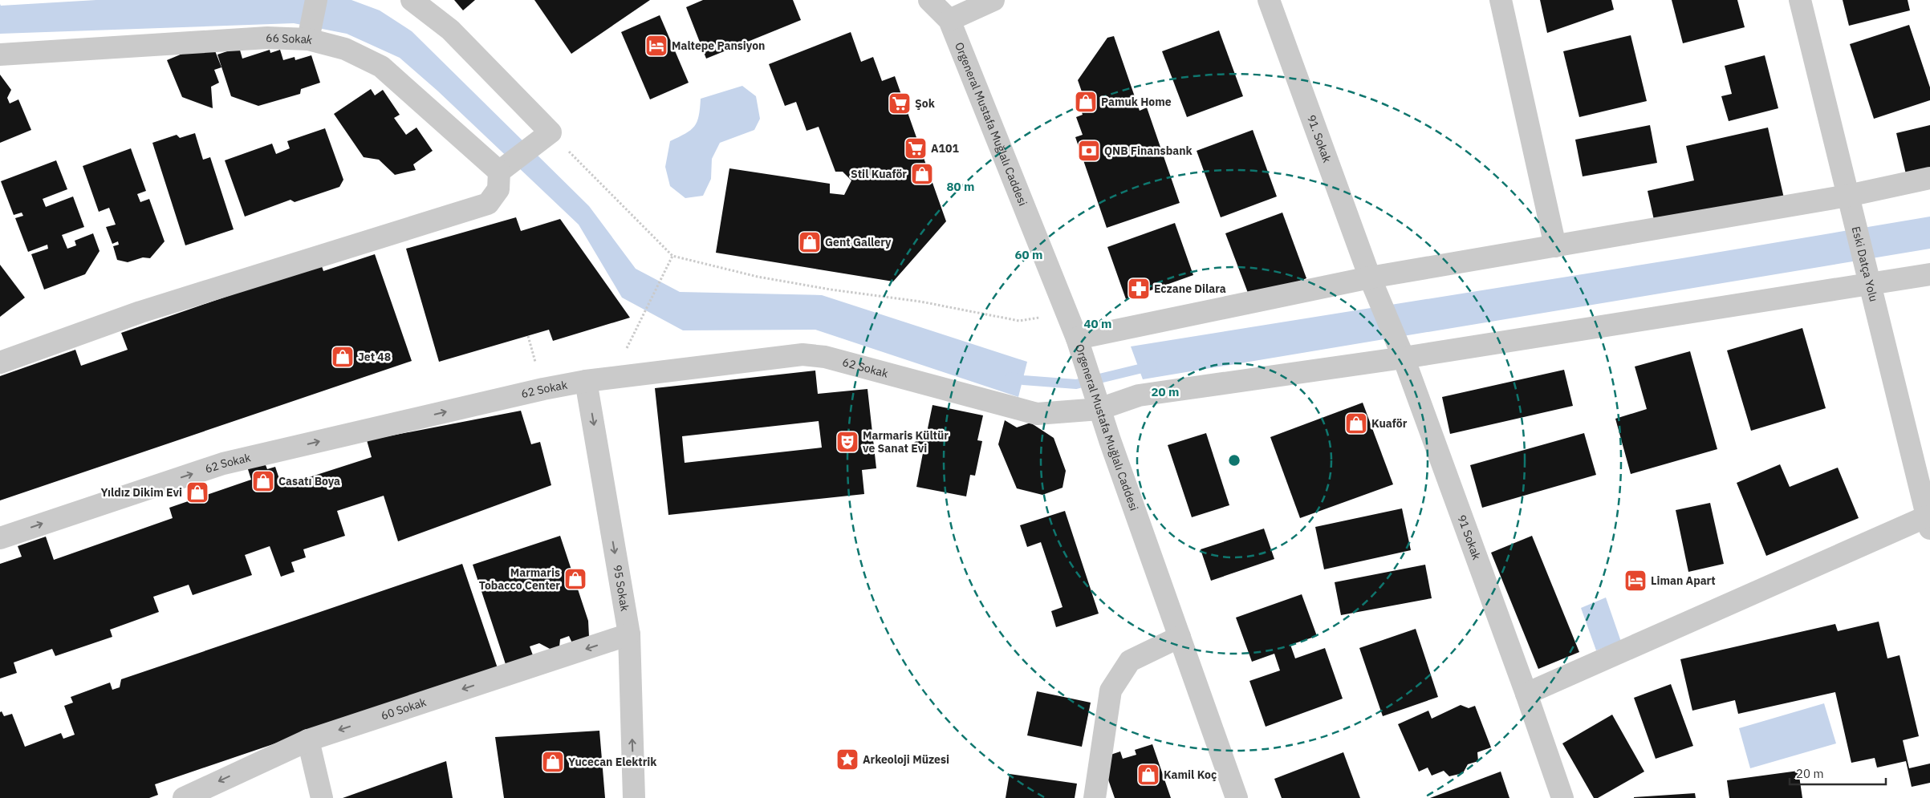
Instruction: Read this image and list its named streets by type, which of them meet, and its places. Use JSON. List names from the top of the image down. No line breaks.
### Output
{"streets":{"street":["66 Sokak","Orgeneral Mustafa Muğlalı Caddesi","91. Sokak","Eski Datça Yolu","62 Sokak","91 Sokak","95 Sokak","60 Sokak"]},"crossings":[["Orgeneral Mustafa Muğlalı Caddesi","62 Sokak"],["91. Sokak","91 Sokak"],["Eski Datça Yolu","62 Sokak"],["62 Sokak","91 Sokak"],["62 Sokak","95 Sokak"],["95 Sokak","60 Sokak"]],"one_way":["60 Sokak"],"places":{"hotel":["Maltepe Pansiyon","Liman Apart"],"shop":["Pamuk Home","Stil Kuaför","Gent Gallery","Jet 48","Kuaför","Casatı Boya","Yıldız Dikim Evi","Marmaris Tobacco Center","Yucecan Elektrik","Kamil Koç"],"supermarket":["Şok","A101"],"bank":["QNB Finansbank"],"pharmacy":["Eczane Dilara"],"theatre":["Marmaris Kültür ve Sanat Evi"],"place":["Arkeoloji Müzesi"]},"scale_bar":"20 m","rings":["80 m","60 m","40 m","20 m"]}
